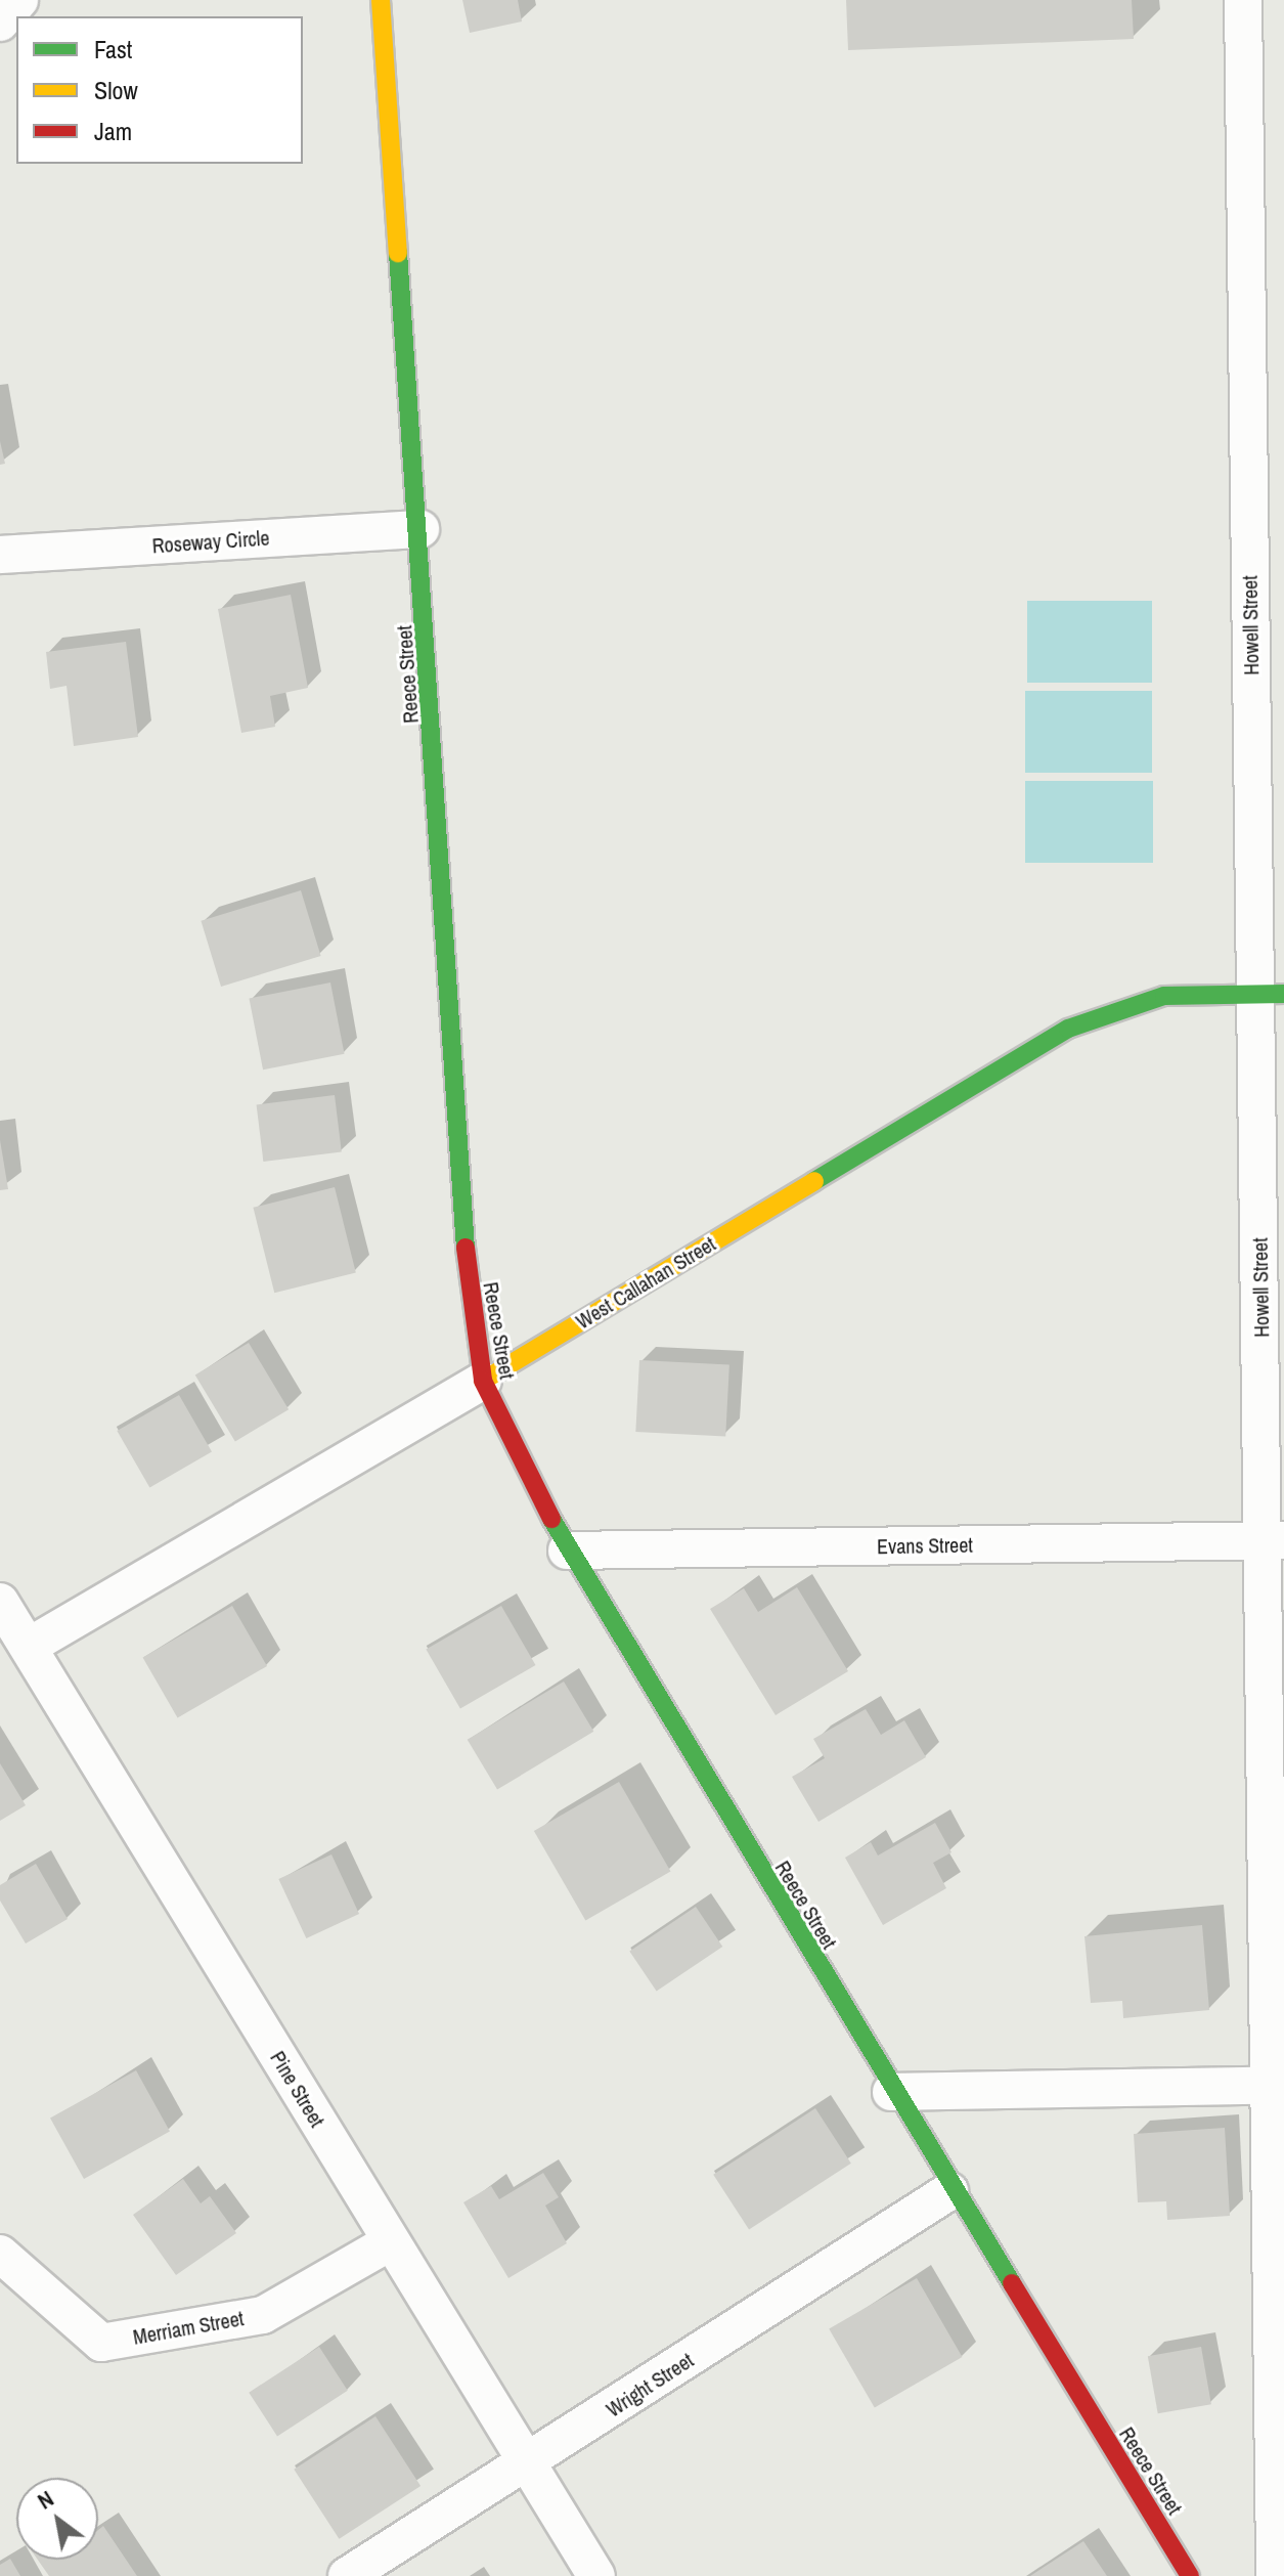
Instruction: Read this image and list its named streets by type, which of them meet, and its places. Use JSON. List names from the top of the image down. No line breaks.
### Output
{"streets":{"street":["Roseway Circle","Howell Street","Reece Street","West Callahan Street","Evans Street","Pine Street","Merriam Street","Wright Street"]},"crossings":[["Roseway Circle","Reece Street"],["Howell Street","West Callahan Street"],["Howell Street","Evans Street"],["Reece Street","West Callahan Street"],["Reece Street","Evans Street"],["Reece Street","Wright Street"],["West Callahan Street","Pine Street"],["Pine Street","Merriam Street"],["Pine Street","Wright Street"]],"legend":["Fast","Slow","Jam"],"north":"top left"}
